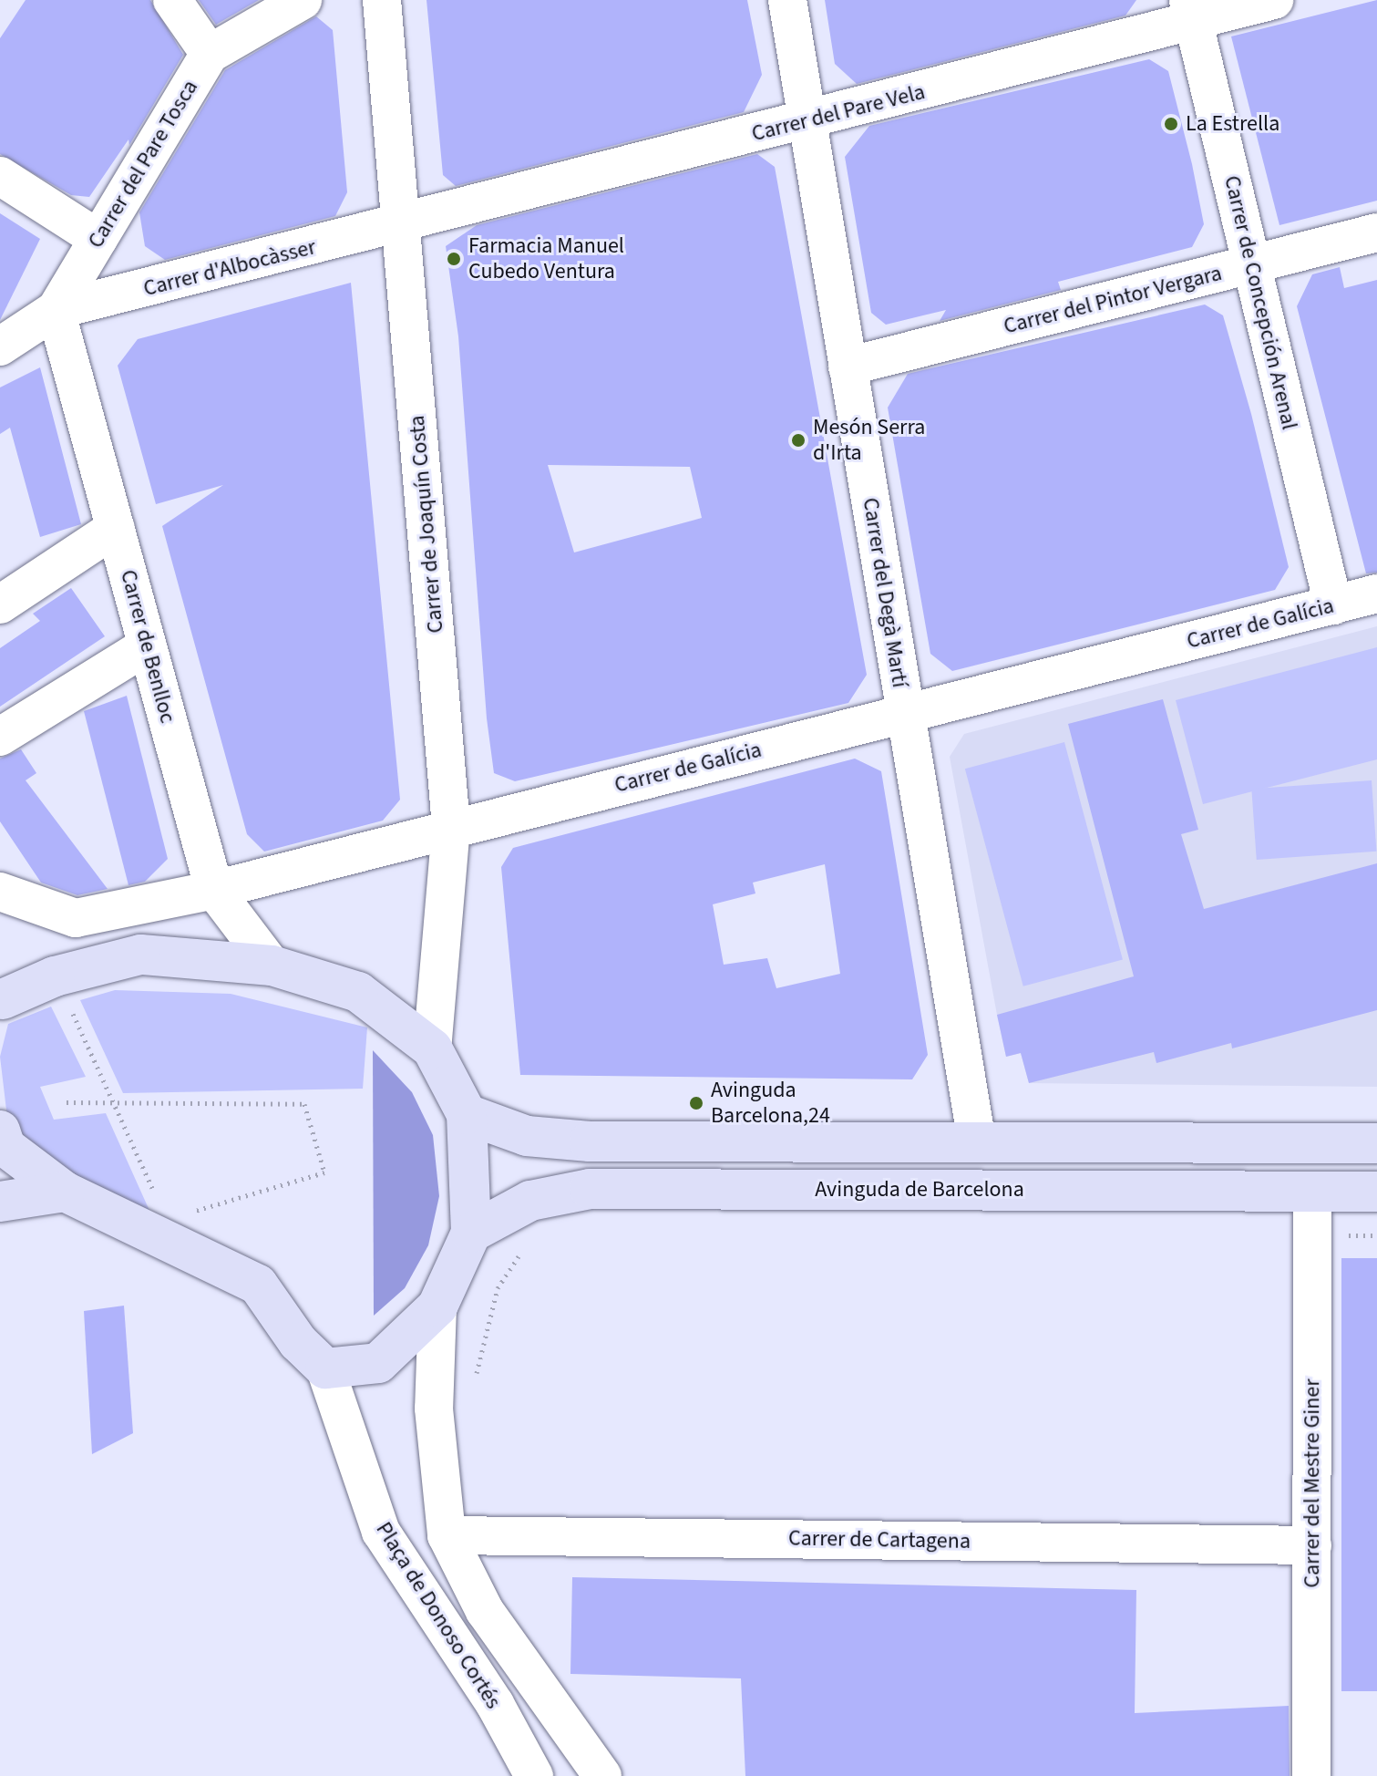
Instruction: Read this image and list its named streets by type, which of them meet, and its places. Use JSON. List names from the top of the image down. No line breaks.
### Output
{"streets":{"main road":["Avinguda de Barcelona","Plaça de Donoso Cortés"],"street":["Carrer del Pare Vela","Carrer del Pare Tosca","Carrer d'Albocàsser","Carrer del Pintor Vergara","Carrer de Concepción Arenal","Carrer de Joaquín Costa","Carrer del Degà Martí","Carrer de Galícia","Carrer de Benlloc","Carrer del Mestre Giner","Carrer de Cartagena"]},"crossings":[["Carrer del Pare Vela","Carrer d'Albocàsser"],["Carrer del Pare Vela","Carrer de Concepción Arenal"],["Carrer del Pare Vela","Carrer de Joaquín Costa"],["Carrer del Pare Vela","Carrer del Degà Martí"],["Carrer del Pare Tosca","Carrer d'Albocàsser"],["Carrer del Pare Tosca","Carrer de Benlloc"],["Carrer d'Albocàsser","Carrer de Joaquín Costa"],["Carrer d'Albocàsser","Carrer de Benlloc"],["Carrer del Pintor Vergara","Carrer de Concepción Arenal"],["Carrer del Pintor Vergara","Carrer del Degà Martí"],["Carrer de Concepción Arenal","Carrer de Galícia"],["Carrer de Joaquín Costa","Carrer de Galícia"],["Carrer de Joaquín Costa","Plaça de Donoso Cortés"],["Carrer del Degà Martí","Carrer de Galícia"],["Carrer de Galícia","Carrer de Benlloc"],["Carrer de Benlloc","Plaça de Donoso Cortés"],["Avinguda de Barcelona","Carrer del Mestre Giner"],["Avinguda de Barcelona","Plaça de Donoso Cortés"],["Carrer del Mestre Giner","Carrer de Cartagena"],["Carrer de Cartagena","Plaça de Donoso Cortés"]],"places":["La Estrella","Farmacia Manuel Cubedo Ventura","Mesón Serra d'Irta","Avinguda Barcelona,24"]}
